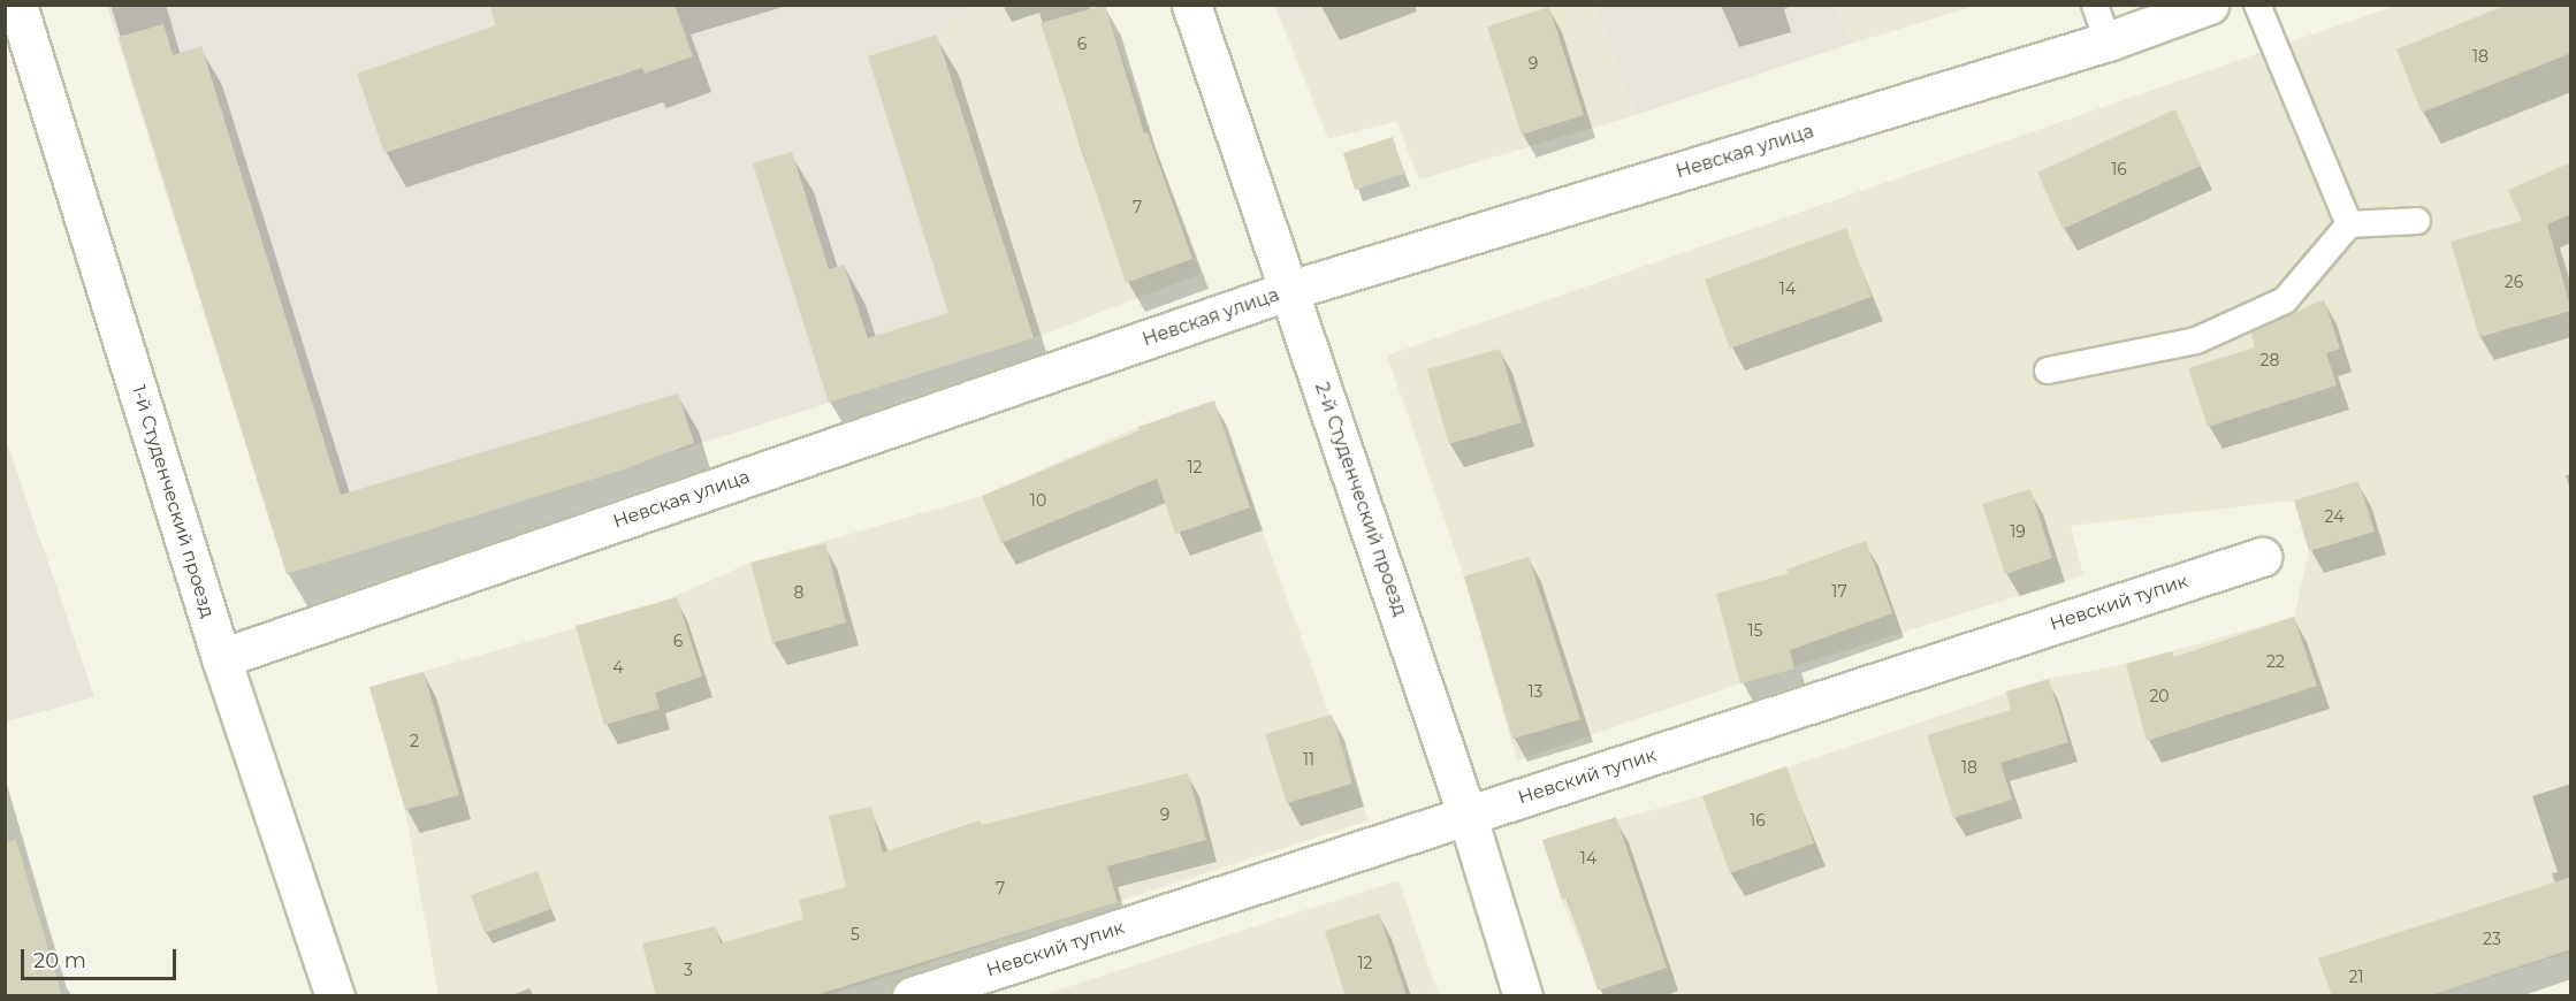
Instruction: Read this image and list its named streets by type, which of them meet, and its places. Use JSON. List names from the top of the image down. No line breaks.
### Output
{"streets":{"street":["Невская улица","2-й Студенческий проезд","1-й Студенческий проезд","Невский тупик"]},"crossings":[["Невская улица","2-й Студенческий проезд"],["Невская улица","1-й Студенческий проезд"],["2-й Студенческий проезд","Невский тупик"]],"house_numbers":["6","18","9","16","7","26","14","28","12","10","24","19","17","8","15","6","22","4","13","20","2","11","18","9","16","14","7","5","23","12","3","21"],"scale_bar":"20 m"}
